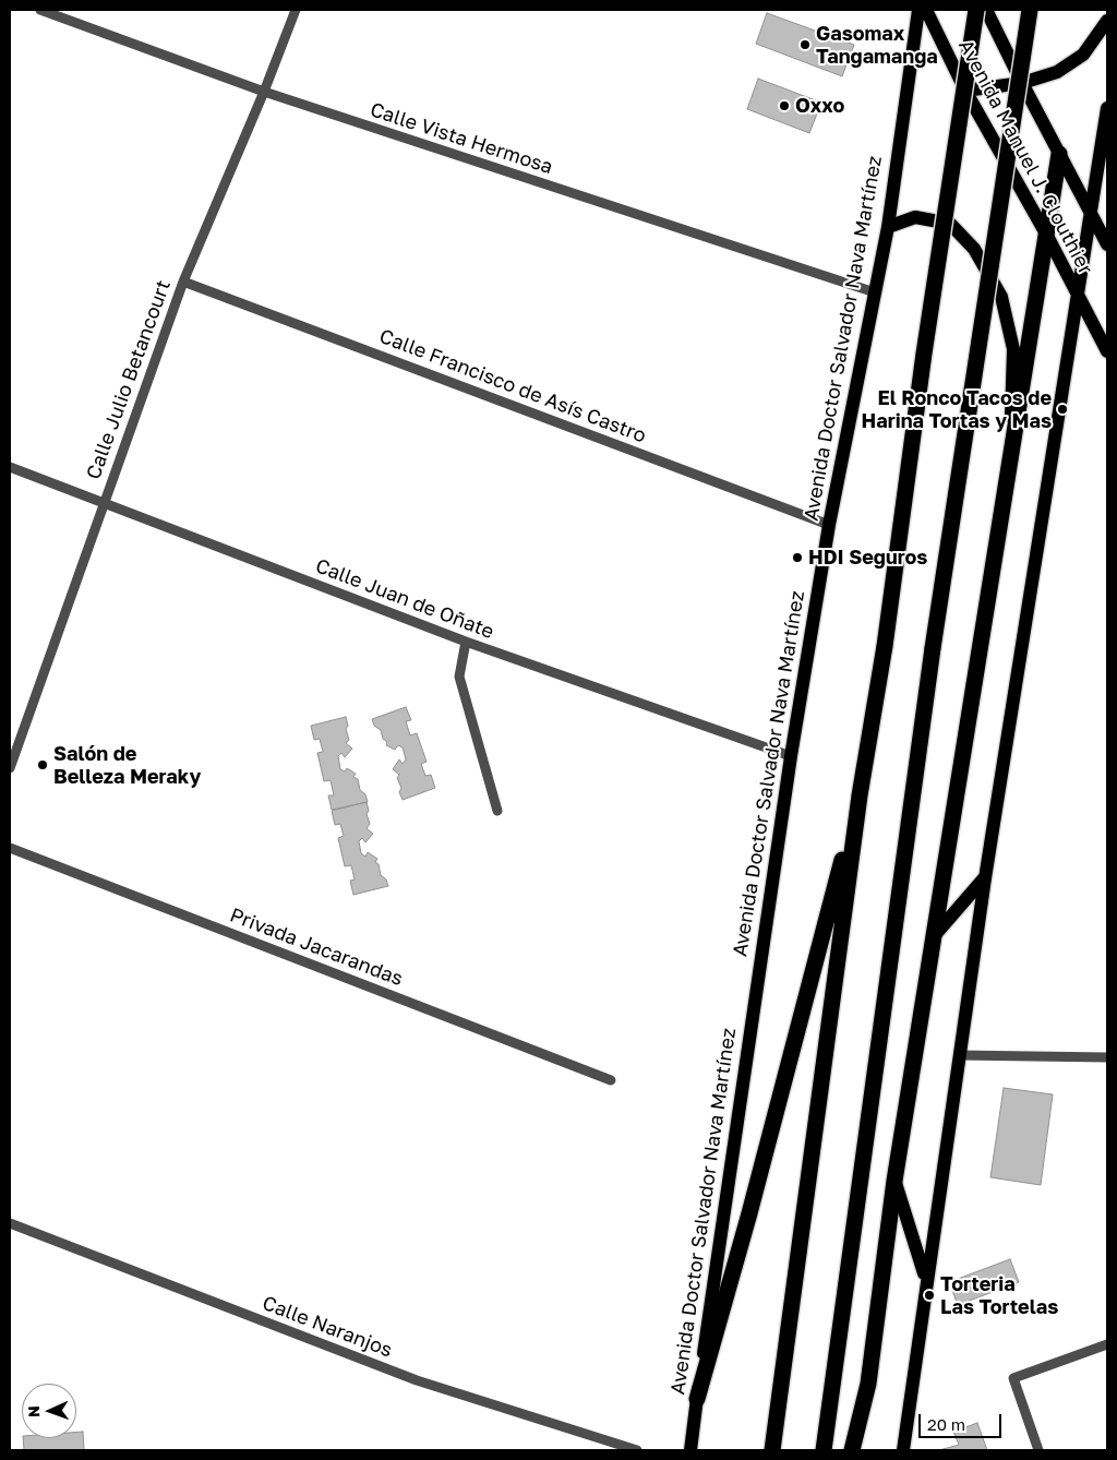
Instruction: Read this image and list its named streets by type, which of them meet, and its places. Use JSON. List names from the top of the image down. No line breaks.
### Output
{"streets":{"main road":["Avenida Manuel J. Clouthier","Avenida Doctor Salvador Nava Martínez"],"street":["Calle Vista Hermosa","Calle Julio Betancourt","Calle Francisco de Asís Castro","Calle Juan de Oñate","Privada Jacarandas","Calle Naranjos"]},"crossings":[["Calle Vista Hermosa","Avenida Doctor Salvador Nava Martínez"],["Calle Vista Hermosa","Calle Julio Betancourt"],["Avenida Doctor Salvador Nava Martínez","Calle Francisco de Asís Castro"],["Avenida Doctor Salvador Nava Martínez","Calle Juan de Oñate"],["Calle Julio Betancourt","Calle Francisco de Asís Castro"],["Calle Julio Betancourt","Calle Juan de Oñate"]],"places":["Gasomax Tangamanga","Oxxo","El Ronco Tacos de Harina Tortas y Mas","HDI Seguros","Salón de Belleza Meraky","Torteria Las Tortelas"],"scale_bar":"20 m","north":"left"}
